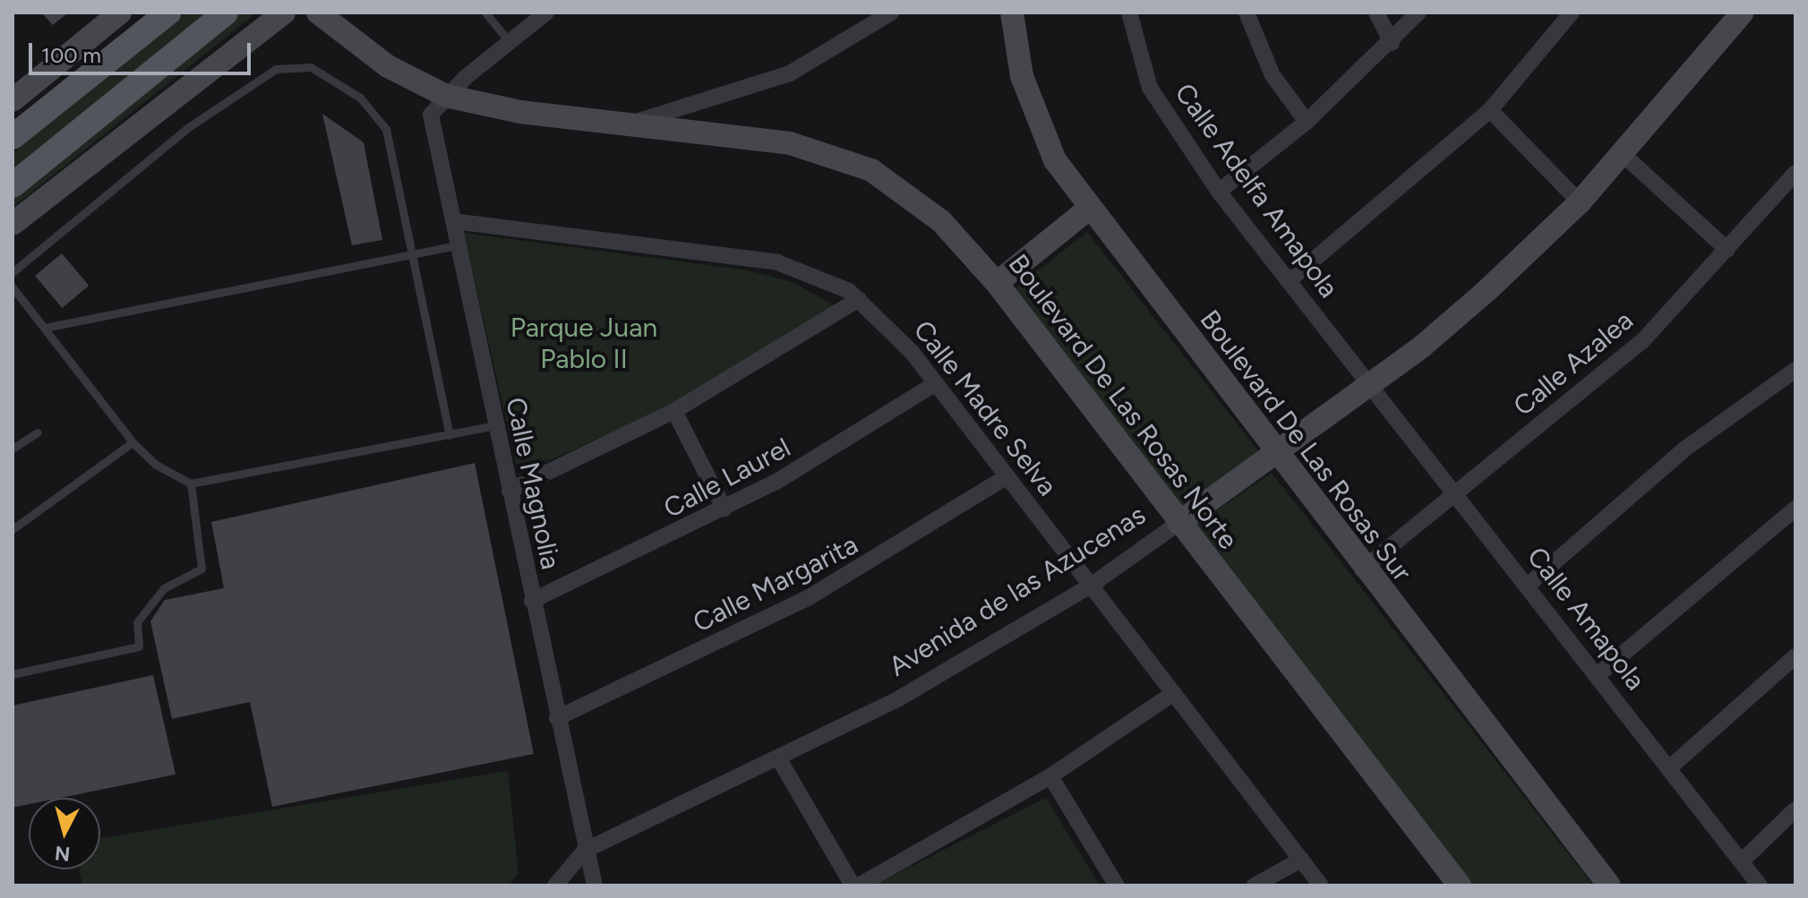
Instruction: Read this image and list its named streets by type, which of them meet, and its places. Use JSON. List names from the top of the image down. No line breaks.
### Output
{"streets":{"main road":["Boulevard De Las Rosas Norte","Boulevard De Las Rosas Sur","Avenida de las Azucenas"],"street":["Calle Adelfa Amapola","Calle Azalea","Calle Madre Selva","Calle Laurel","Calle Magnolia","Calle Margarita","Calle Amapola"]},"crossings":[["Calle Adelfa Amapola","Avenida de las Azucenas"],["Calle Adelfa Amapola","Calle Amapola"],["Calle Azalea","Boulevard De Las Rosas Sur"],["Calle Azalea","Calle Amapola"],["Boulevard De Las Rosas Norte","Calle Magnolia"],["Boulevard De Las Rosas Norte","Avenida de las Azucenas"],["Calle Madre Selva","Calle Laurel"],["Calle Madre Selva","Calle Magnolia"],["Calle Madre Selva","Calle Margarita"],["Calle Madre Selva","Avenida de las Azucenas"],["Boulevard De Las Rosas Sur","Avenida de las Azucenas"],["Calle Laurel","Calle Magnolia"],["Calle Magnolia","Calle Margarita"],["Calle Magnolia","Avenida de las Azucenas"],["Avenida de las Azucenas","Calle Amapola"]],"parks":["Parque Juan Pablo II"],"scale_bar":"100 m","north":"bottom"}
